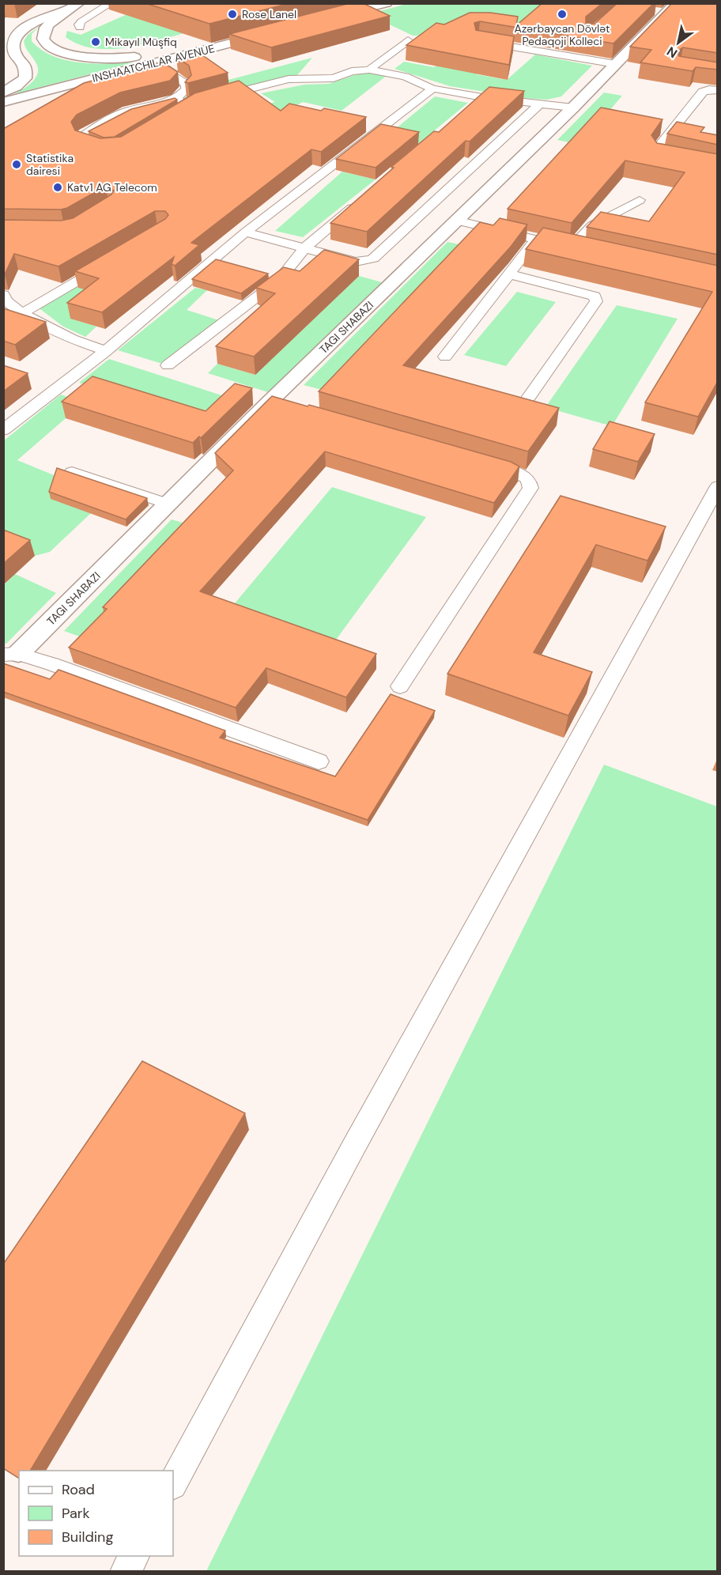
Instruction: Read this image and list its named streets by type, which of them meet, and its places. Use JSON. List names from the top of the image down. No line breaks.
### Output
{"streets":{"street":["INSHAATCHILAR AVENUE","TAGI SHABAZI"]},"places":["Rose Lanel","Azərbaycan Dövlət Pedaqoji Kolleci","Mikayıl Müşfiq","Statistika dairesi","Katv1 AG Telecom"],"legend":["Road","Park","Building"],"north":"bottom left"}
